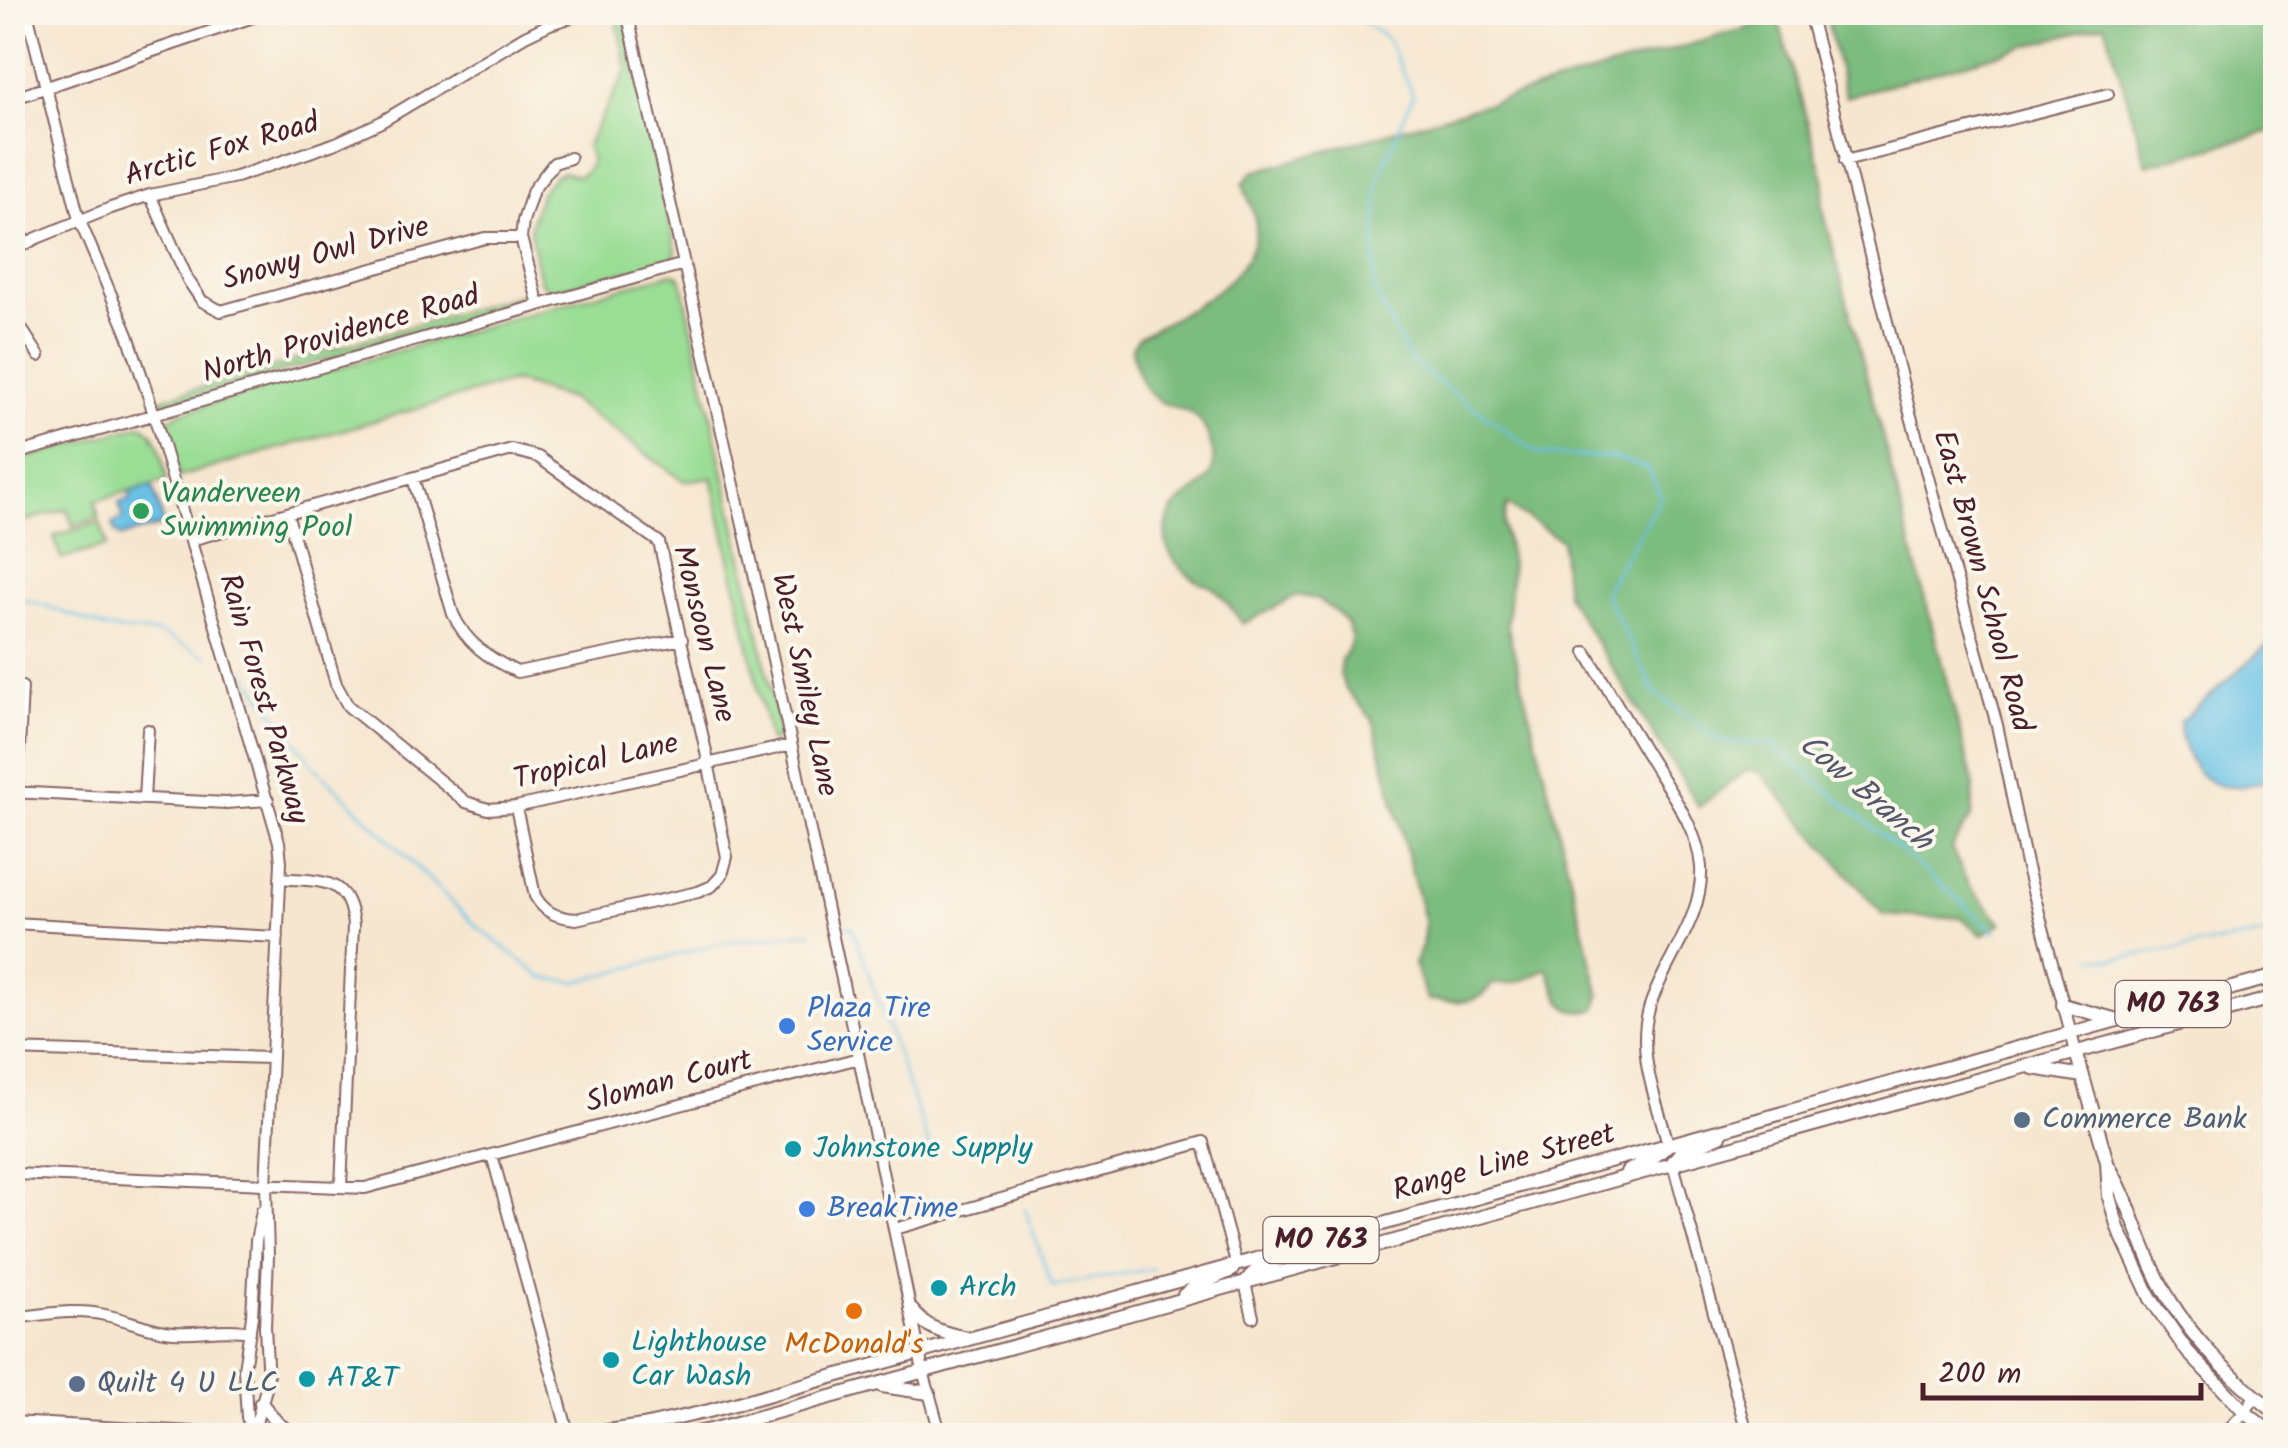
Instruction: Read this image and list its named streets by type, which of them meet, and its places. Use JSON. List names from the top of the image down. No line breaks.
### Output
{"streets":{"main road":["East Brown School Road","MO 763","Range Line Street"],"street":["Arctic Fox Road","Snowy Owl Drive","North Providence Road","Monsoon Lane","West Smiley Lane","Rain Forest Parkway","Tropical Lane","Sloman Court"]},"crossings":[["Arctic Fox Road","Snowy Owl Drive"],["Arctic Fox Road","Rain Forest Parkway"],["North Providence Road","West Smiley Lane"],["North Providence Road","Rain Forest Parkway"],["East Brown School Road","Range Line Street"],["Monsoon Lane","Rain Forest Parkway"],["Monsoon Lane","Tropical Lane"],["West Smiley Lane","Tropical Lane"],["West Smiley Lane","Sloman Court"],["West Smiley Lane","Range Line Street"],["Rain Forest Parkway","Sloman Court"]],"water":["Cow Branch"],"places":["Vanderveen Swimming Pool","Plaza Tire Service","Commerce Bank","Johnstone Supply","BreakTime","Arch","McDonald's","Lighthouse Car Wash","AT&T","Quilt 4 U LLC"],"scale_bar":"200 m"}
